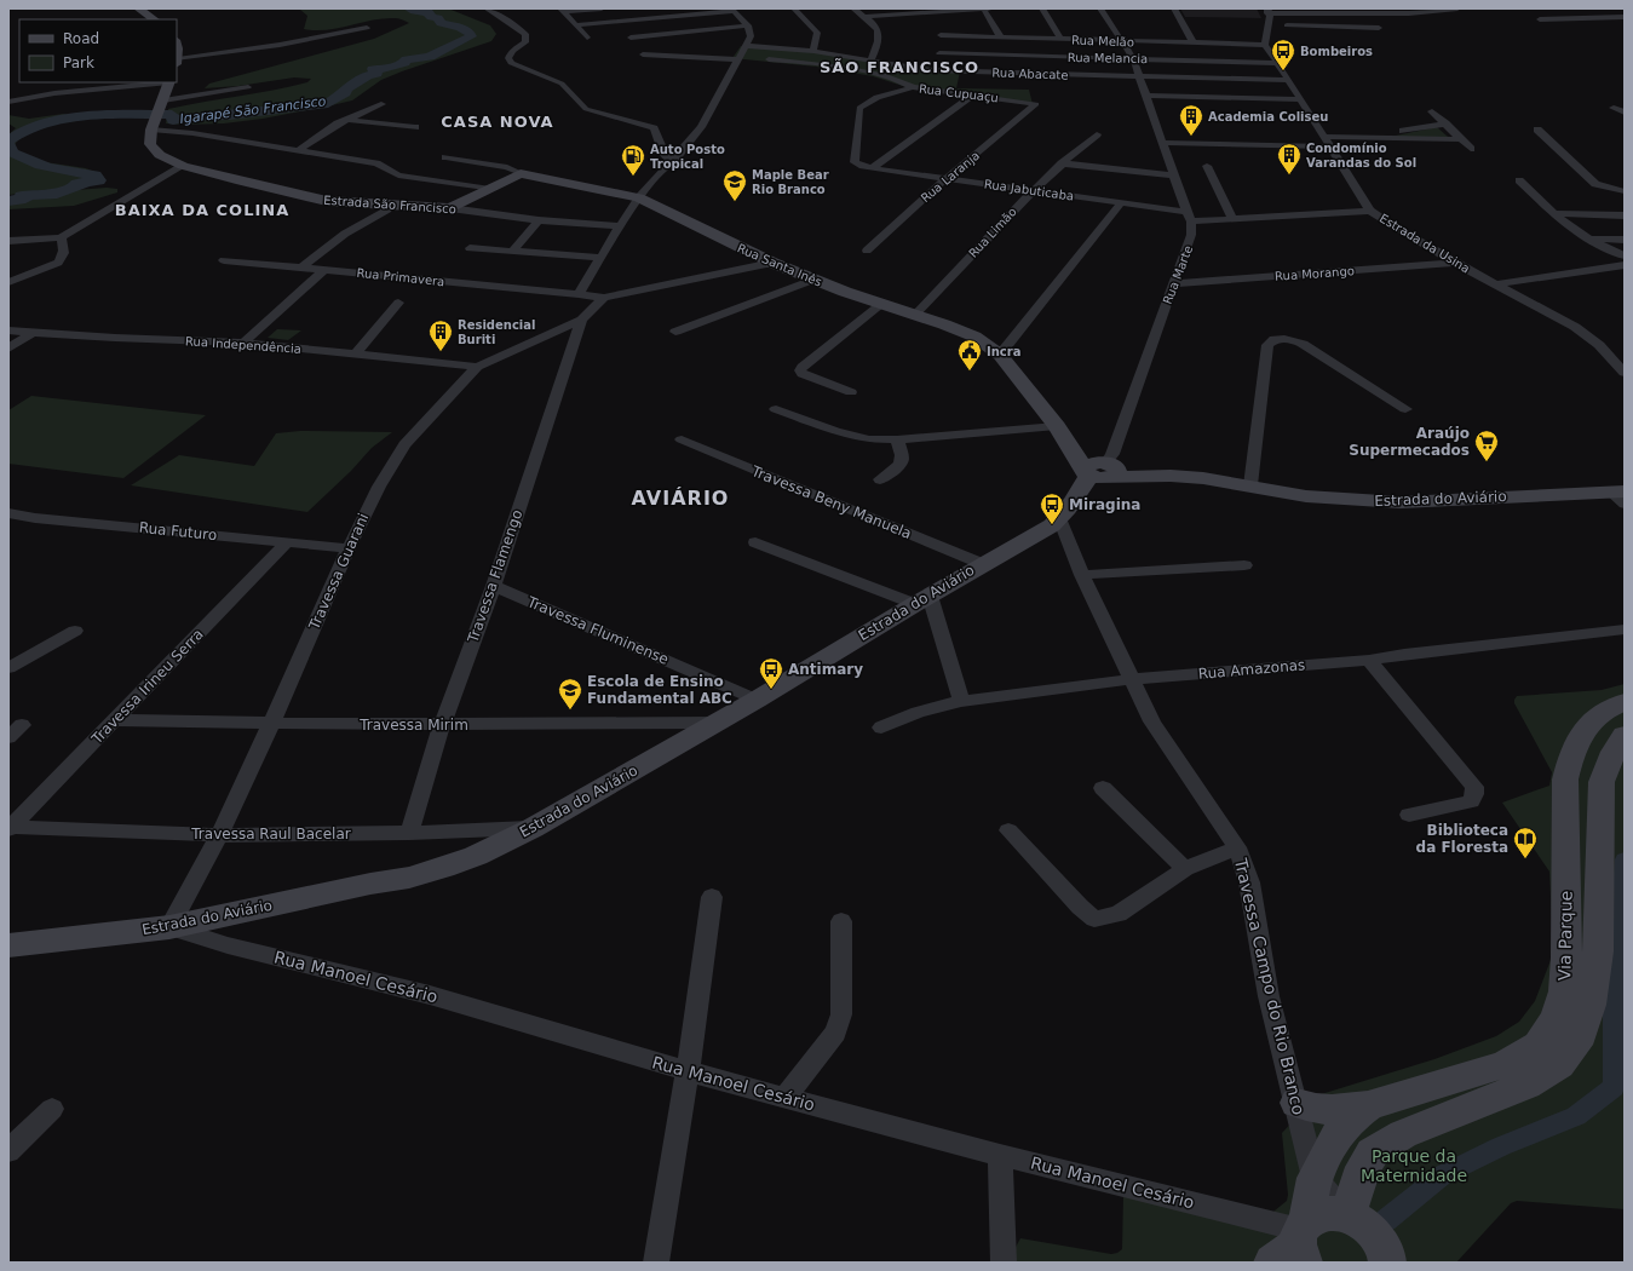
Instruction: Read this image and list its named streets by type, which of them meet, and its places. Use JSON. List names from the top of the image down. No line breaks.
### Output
{"streets":{"street":["Rua Melão","Rua Melancia","Rua Abacate","Rua Cupuaçu","Rua Laranja","Rua Jabuticaba","Estrada São Francisco","Rua Limão","Estrada da Usina","Rua Santa Inês","Rua Morango","Rua Marte","Rua Primavera","Rua Independência","Estrada do Aviário","Travessa Beny Manuela","Rua Futuro","Travessa Guarani","Travessa Flamengo","Travessa Fluminense","Rua Amazonas","Travessa Irineu Serra","Travessa Mirim","Travessa Raul Bacelar","Via Parque","Rua Manoel Cesário","Travessa Campo do Rio Branco"]},"crossings":[["Rua Melão","Estrada da Usina"],["Rua Melão","Rua Marte"],["Rua Melancia","Estrada da Usina"],["Rua Melancia","Rua Marte"],["Rua Abacate","Rua Cupuaçu"],["Rua Abacate","Estrada da Usina"],["Rua Abacate","Rua Marte"],["Rua Cupuaçu","Rua Laranja"],["Rua Laranja","Rua Jabuticaba"],["Rua Jabuticaba","Rua Limão"],["Rua Jabuticaba","Estrada da Usina"],["Rua Jabuticaba","Rua Marte"],["Rua Limão","Rua Santa Inês"],["Estrada da Usina","Rua Morango"],["Rua Santa Inês","Rua Marte"],["Rua Santa Inês","Estrada do Aviário"],["Rua Morango","Rua Marte"],["Rua Marte","Estrada do Aviário"],["Rua Independência","Travessa Guarani"],["Estrada do Aviário","Travessa Beny Manuela"],["Estrada do Aviário","Travessa Guarani"],["Estrada do Aviário","Travessa Fluminense"],["Estrada do Aviário","Travessa Mirim"],["Estrada do Aviário","Travessa Raul Bacelar"],["Estrada do Aviário","Rua Manoel Cesário"],["Estrada do Aviário","Travessa Campo do Rio Branco"],["Rua Futuro","Travessa Guarani"],["Rua Futuro","Travessa Irineu Serra"],["Travessa Guarani","Travessa Flamengo"],["Travessa Guarani","Travessa Mirim"],["Travessa Guarani","Travessa Raul Bacelar"],["Travessa Guarani","Rua Manoel Cesário"],["Travessa Flamengo","Travessa Fluminense"],["Travessa Flamengo","Travessa Mirim"],["Travessa Flamengo","Travessa Raul Bacelar"],["Rua Amazonas","Travessa Campo do Rio Branco"],["Travessa Irineu Serra","Travessa Mirim"],["Travessa Irineu Serra","Travessa Raul Bacelar"],["Via Parque","Rua Manoel Cesário"],["Via Parque","Travessa Campo do Rio Branco"]],"districts":["SÃO FRANCISCO","CASA NOVA","BAIXA DA COLINA","AVIÁRIO"],"water":["Igarapé São Francisco"],"parks":["Parque da Maternidade"],"places":{"bus stop":["Bombeiros","Miragina","Antimary"],"building":["Academia Coliseu","Condomínio Varandas do Sol","Residencial Buriti"],"fuel station":["Auto Posto Tropical"],"school or university":["Maple Bear Rio Branco","Escola de Ensino Fundamental ABC"],"public building":["Incra"],"supermarket":["Araújo Supermecados"],"library":["Biblioteca da Floresta"]},"legend":["Road","Park"]}
